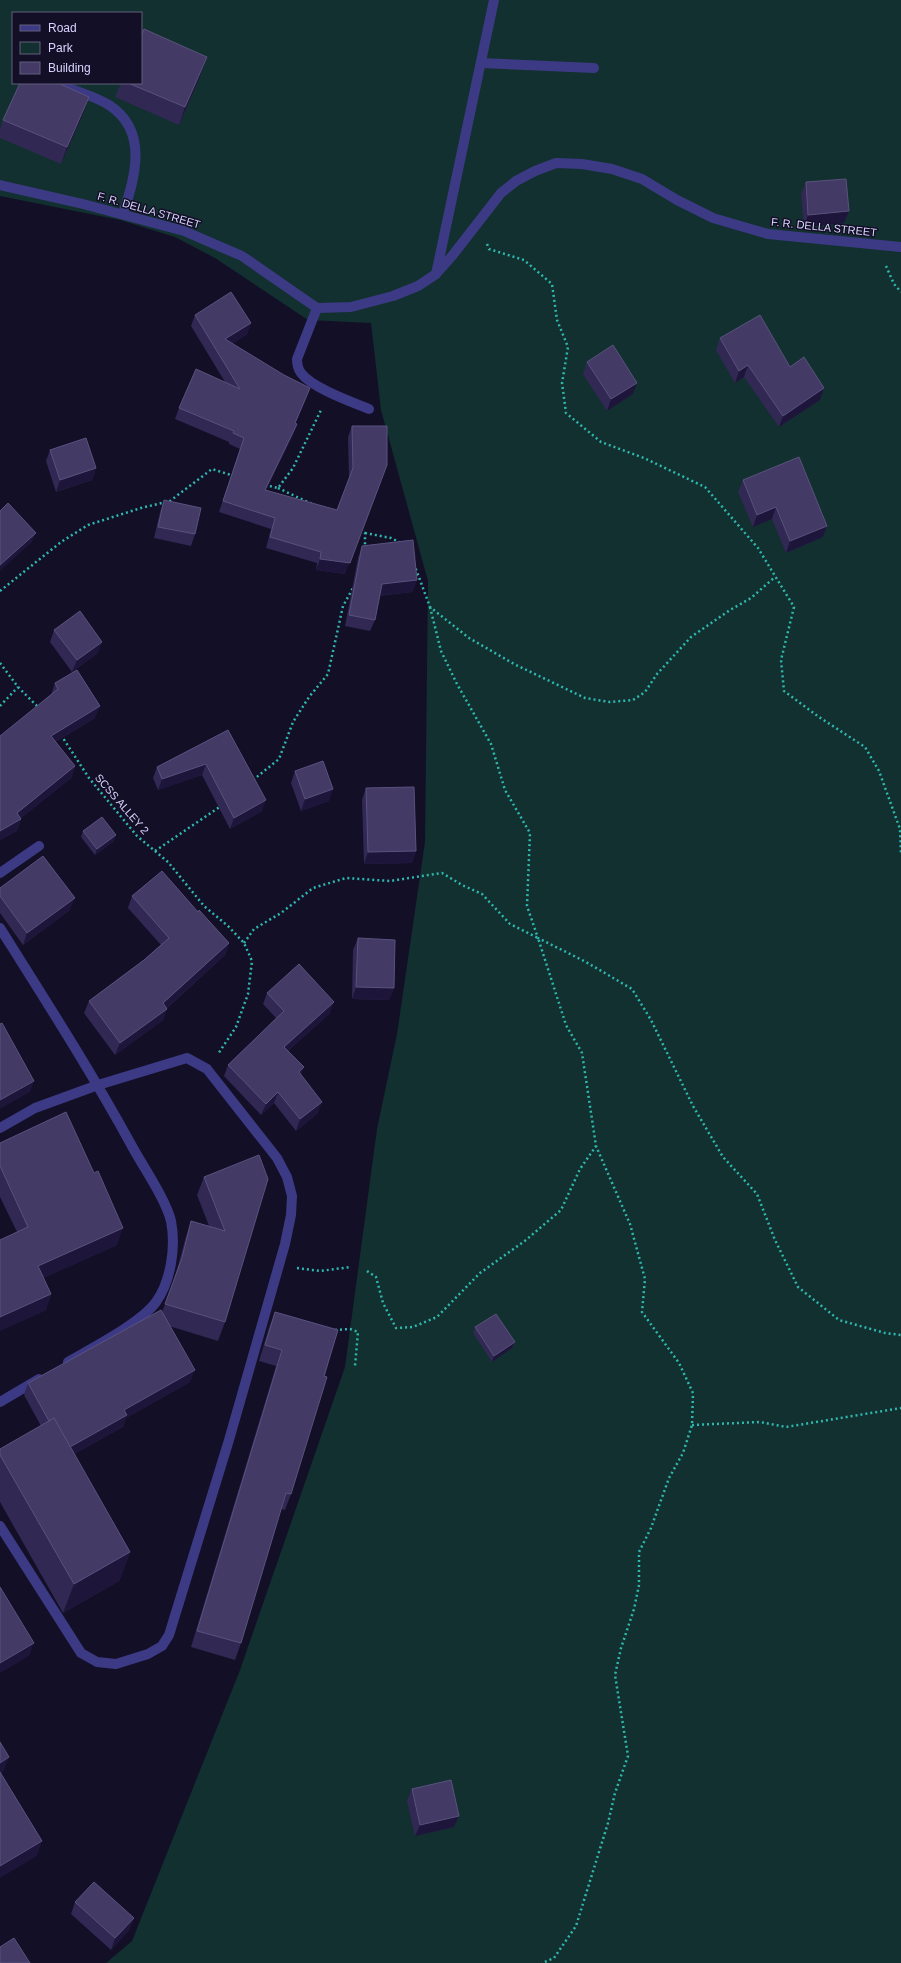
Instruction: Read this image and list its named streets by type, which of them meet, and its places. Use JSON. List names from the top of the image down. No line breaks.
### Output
{"streets":{"street":["F. R. DELLA STREET"],"path":["SCSS ALLEY 2"]},"legend":["Road","Park","Building"]}
